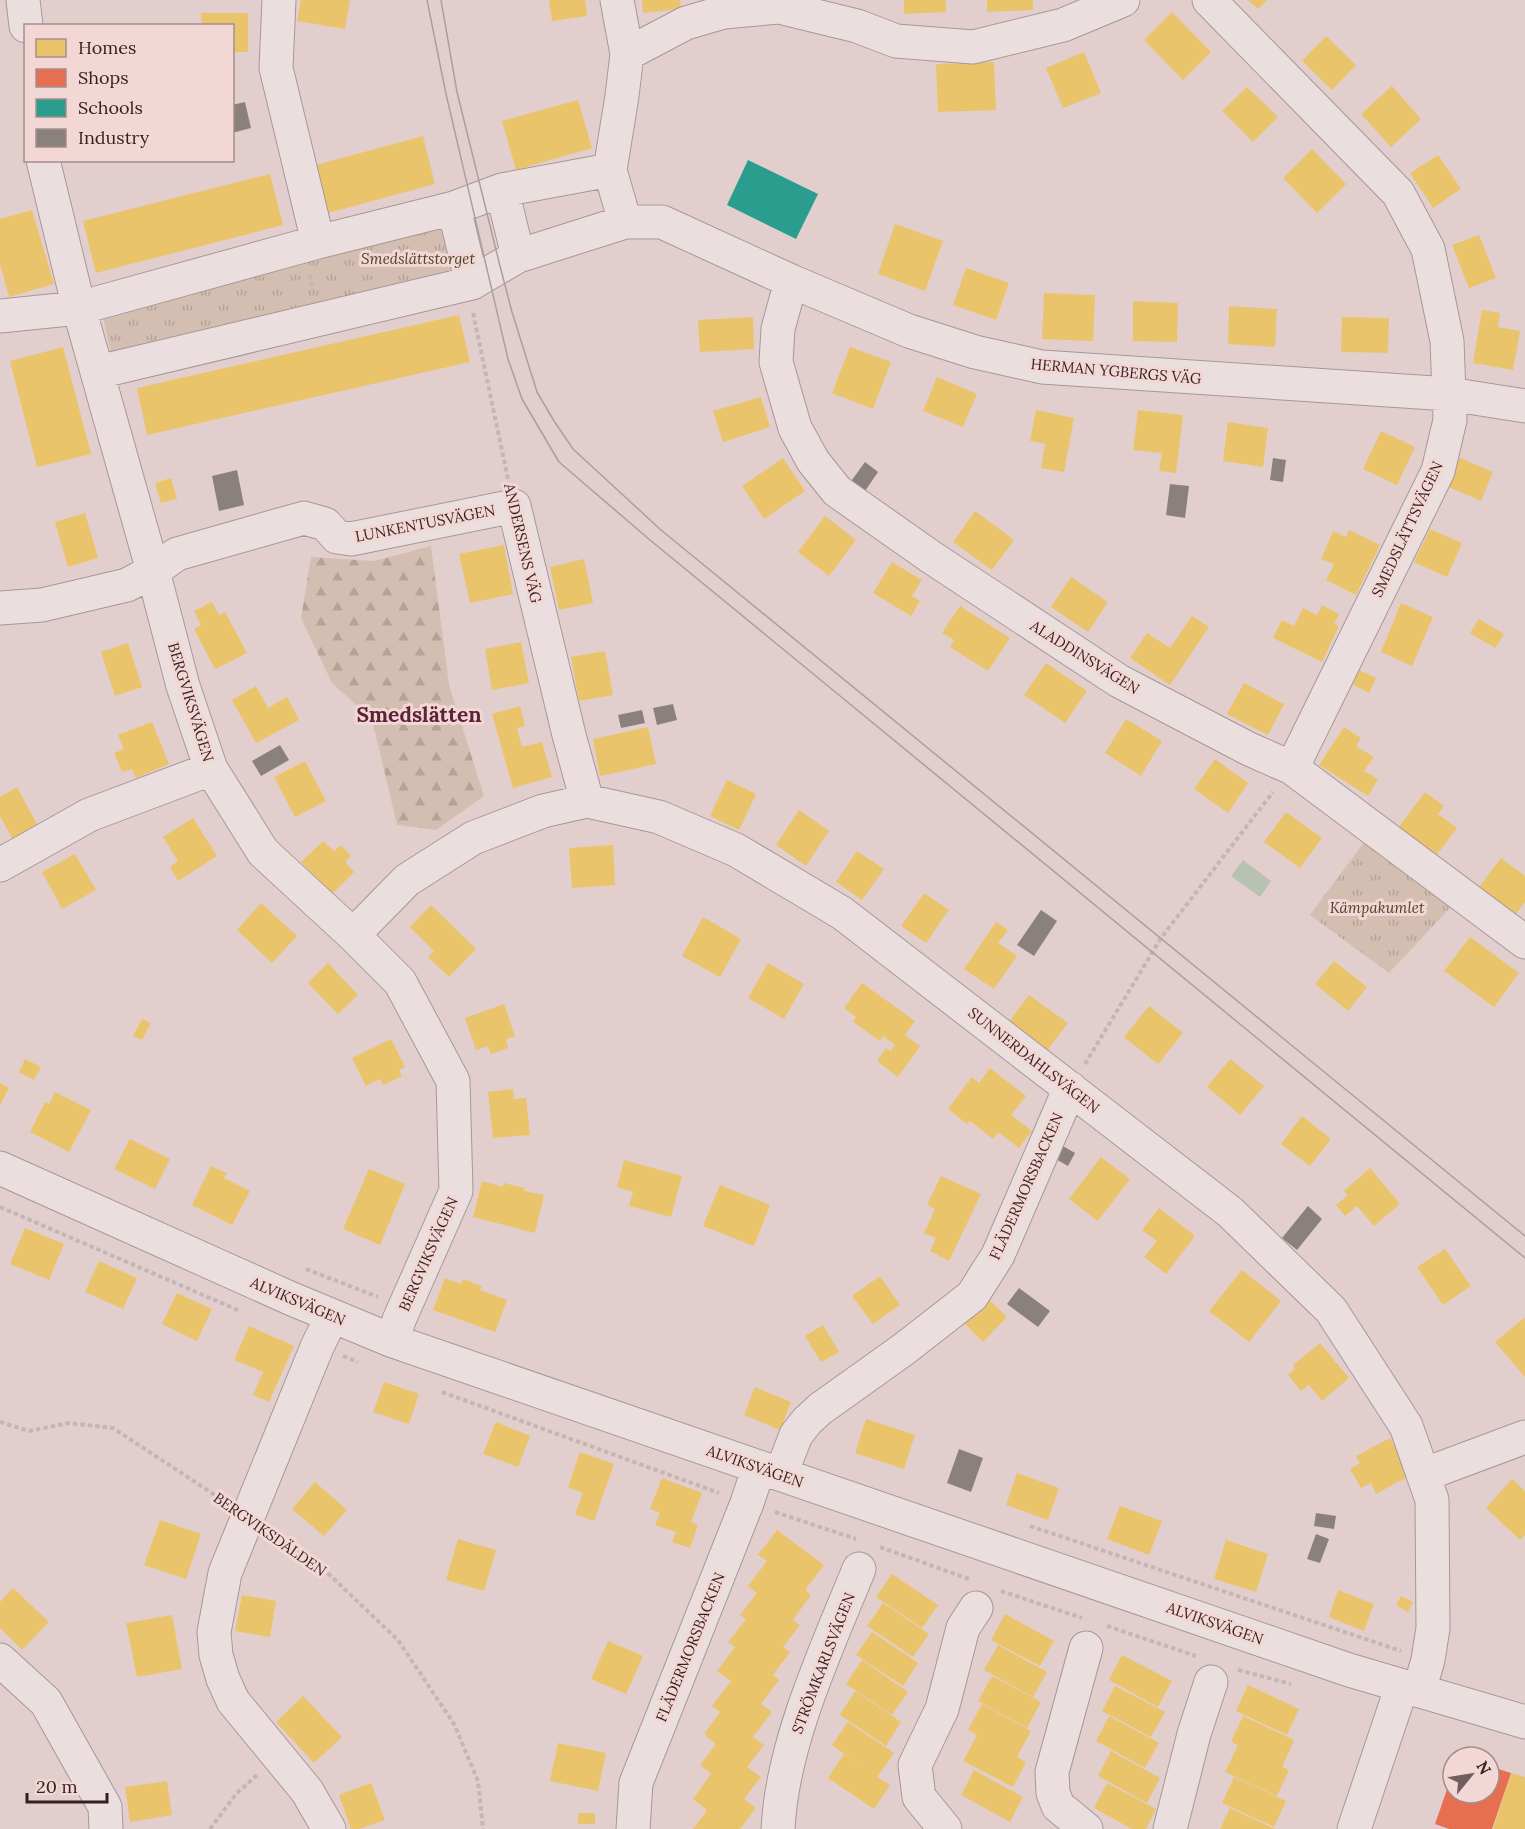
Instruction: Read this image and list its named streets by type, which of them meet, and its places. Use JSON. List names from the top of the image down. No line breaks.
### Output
{"streets":{"street":["HERMAN YGBERGS VÄG","LUNKENTUSVÄGEN","SMEDSLÄTTSVÄGEN","ANDERSENS VÄG","ALADDINSVÄGEN","BERGVIKSVÄGEN","SUNNERDAHLSVÄGEN","FLÄDERMORSBACKEN","ALVIKSVÄGEN","STRÖMKARLSVÄGEN"],"path":["BERGVIKSDÄLDEN"]},"crossings":[["HERMAN YGBERGS VÄG","SMEDSLÄTTSVÄGEN"],["HERMAN YGBERGS VÄG","ALADDINSVÄGEN"],["LUNKENTUSVÄGEN","ANDERSENS VÄG"],["LUNKENTUSVÄGEN","BERGVIKSVÄGEN"],["SMEDSLÄTTSVÄGEN","ALADDINSVÄGEN"],["ANDERSENS VÄG","SUNNERDAHLSVÄGEN"],["BERGVIKSVÄGEN","SUNNERDAHLSVÄGEN"],["BERGVIKSVÄGEN","ALVIKSVÄGEN"],["SUNNERDAHLSVÄGEN","FLÄDERMORSBACKEN"],["SUNNERDAHLSVÄGEN","ALVIKSVÄGEN"],["FLÄDERMORSBACKEN","ALVIKSVÄGEN"]],"districts":["Smedslätten"],"parks":["Smedslättstorget","Kämpakumlet"],"legend":["Homes","Shops","Schools","Industry"],"scale_bar":"20 m","north":"top right"}
